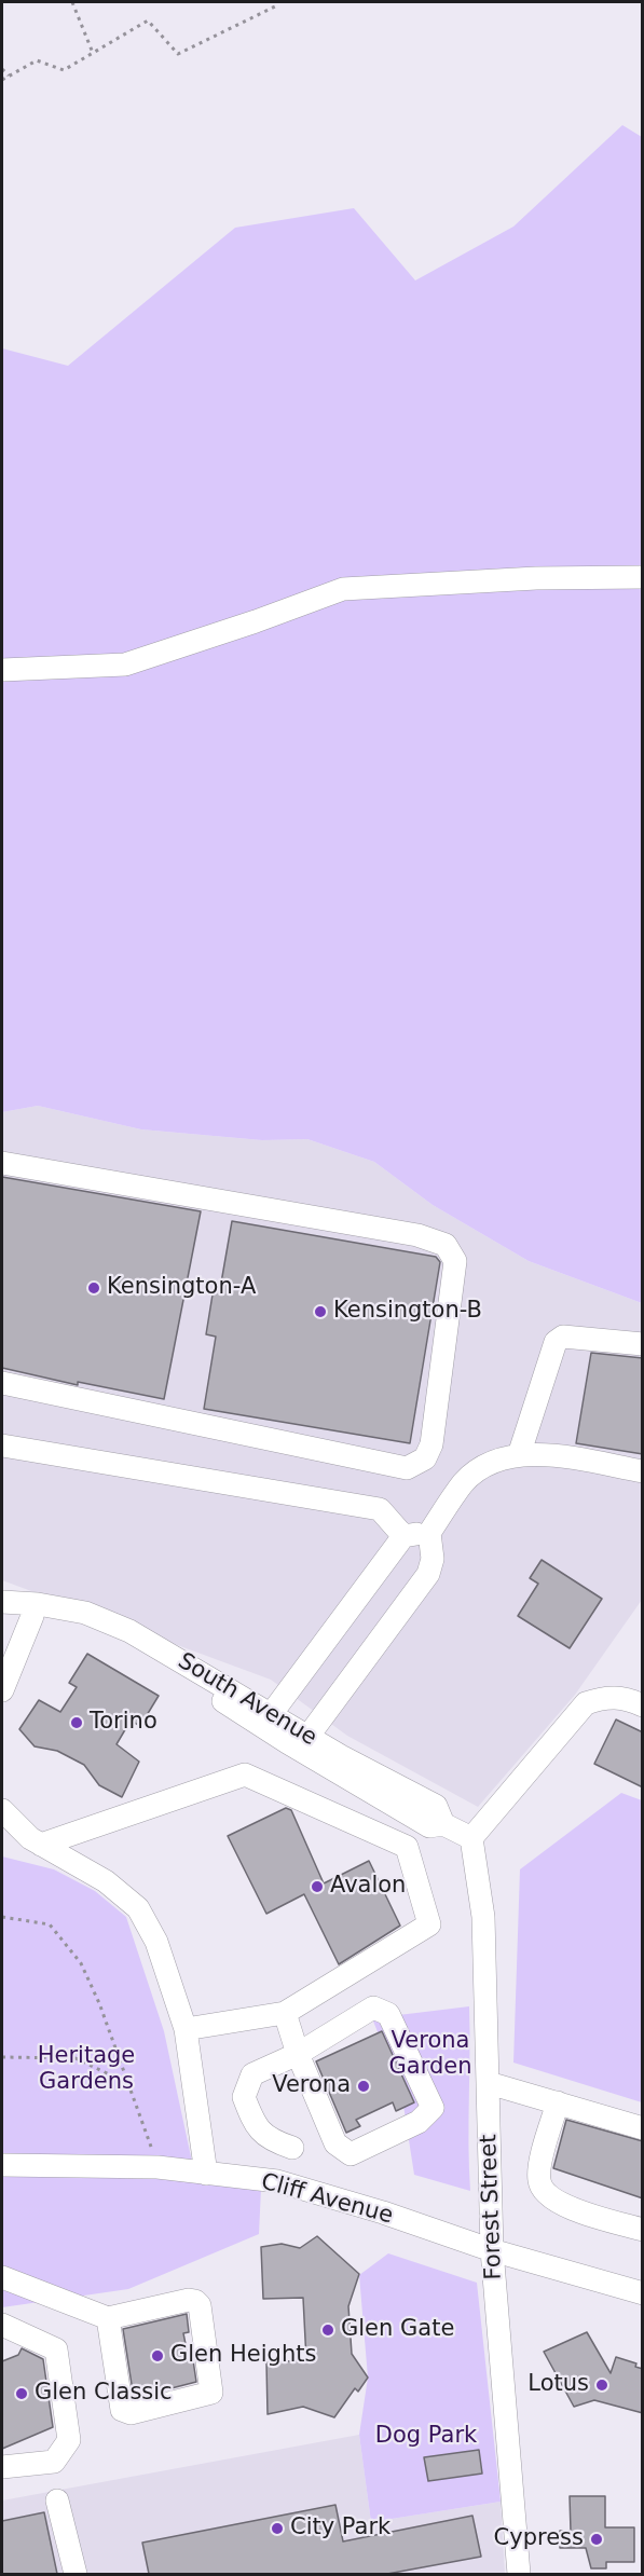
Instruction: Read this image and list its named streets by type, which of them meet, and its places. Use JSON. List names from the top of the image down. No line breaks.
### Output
{"streets":{"street":["South Avenue","Cliff Avenue","Forest Street"]},"crossings":[["South Avenue","Forest Street"],["Cliff Avenue","Forest Street"]],"parks":["Verona Garden","Heritage Gardens","Dog Park"],"places":["Kensington-A","Kensington-B","Torino","Avalon","Verona","Glen Gate","Glen Heights","Lotus","Glen Classic","City Park","Cypress"]}
